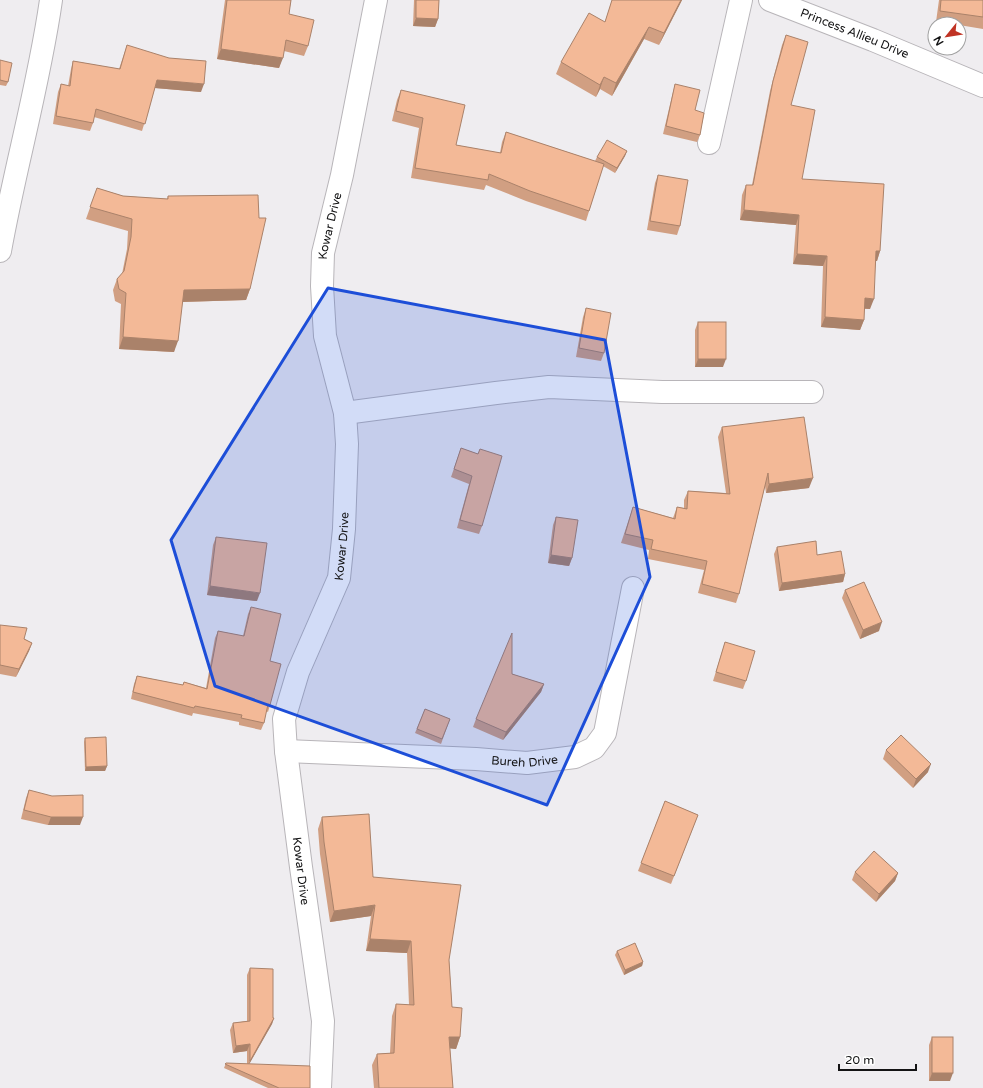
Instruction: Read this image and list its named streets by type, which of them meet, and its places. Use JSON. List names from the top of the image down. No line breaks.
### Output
{"streets":{"street":["Princess Allieu Drive","Kowar Drive","Bureh Drive"]},"crossings":[["Kowar Drive","Bureh Drive"]],"scale_bar":"20 m","north":"bottom left"}
